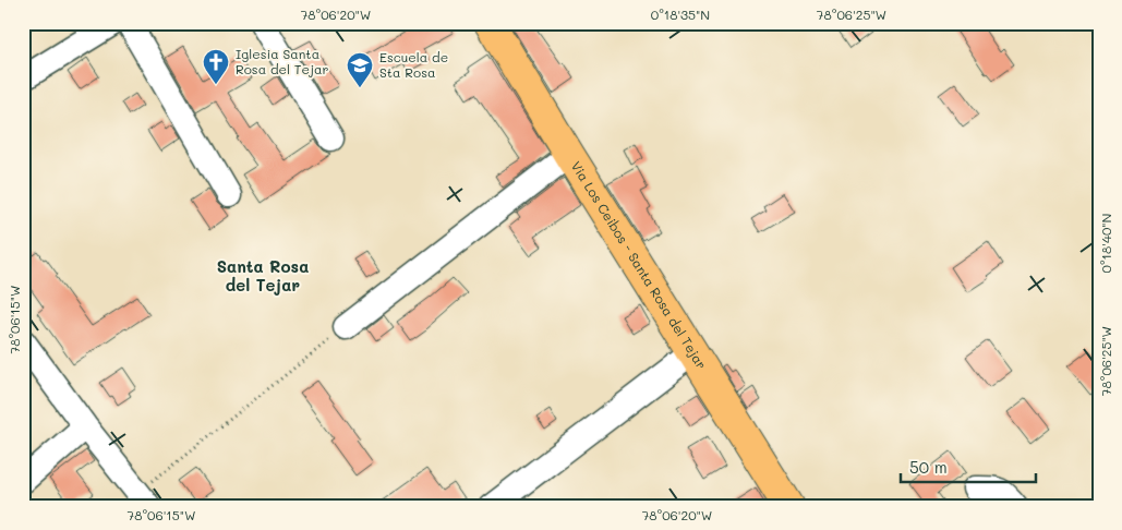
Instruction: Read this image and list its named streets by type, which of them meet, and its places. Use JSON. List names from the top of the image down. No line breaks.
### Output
{"streets":{"main road":["Via Los Ceibos - Santa Rosa del Tejar"]},"districts":["Santa Rosa del Tejar"],"places":{"church":["Iglesia Santa Rosa del Tejar"],"school or university":["Escuela de Sta Rosa"]},"scale_bar":"50 m","coordinates":["78°06'20\"W","0°18'35\"N","78°06'25\"W","0°18'40\"N","78°06'15\"W"]}
